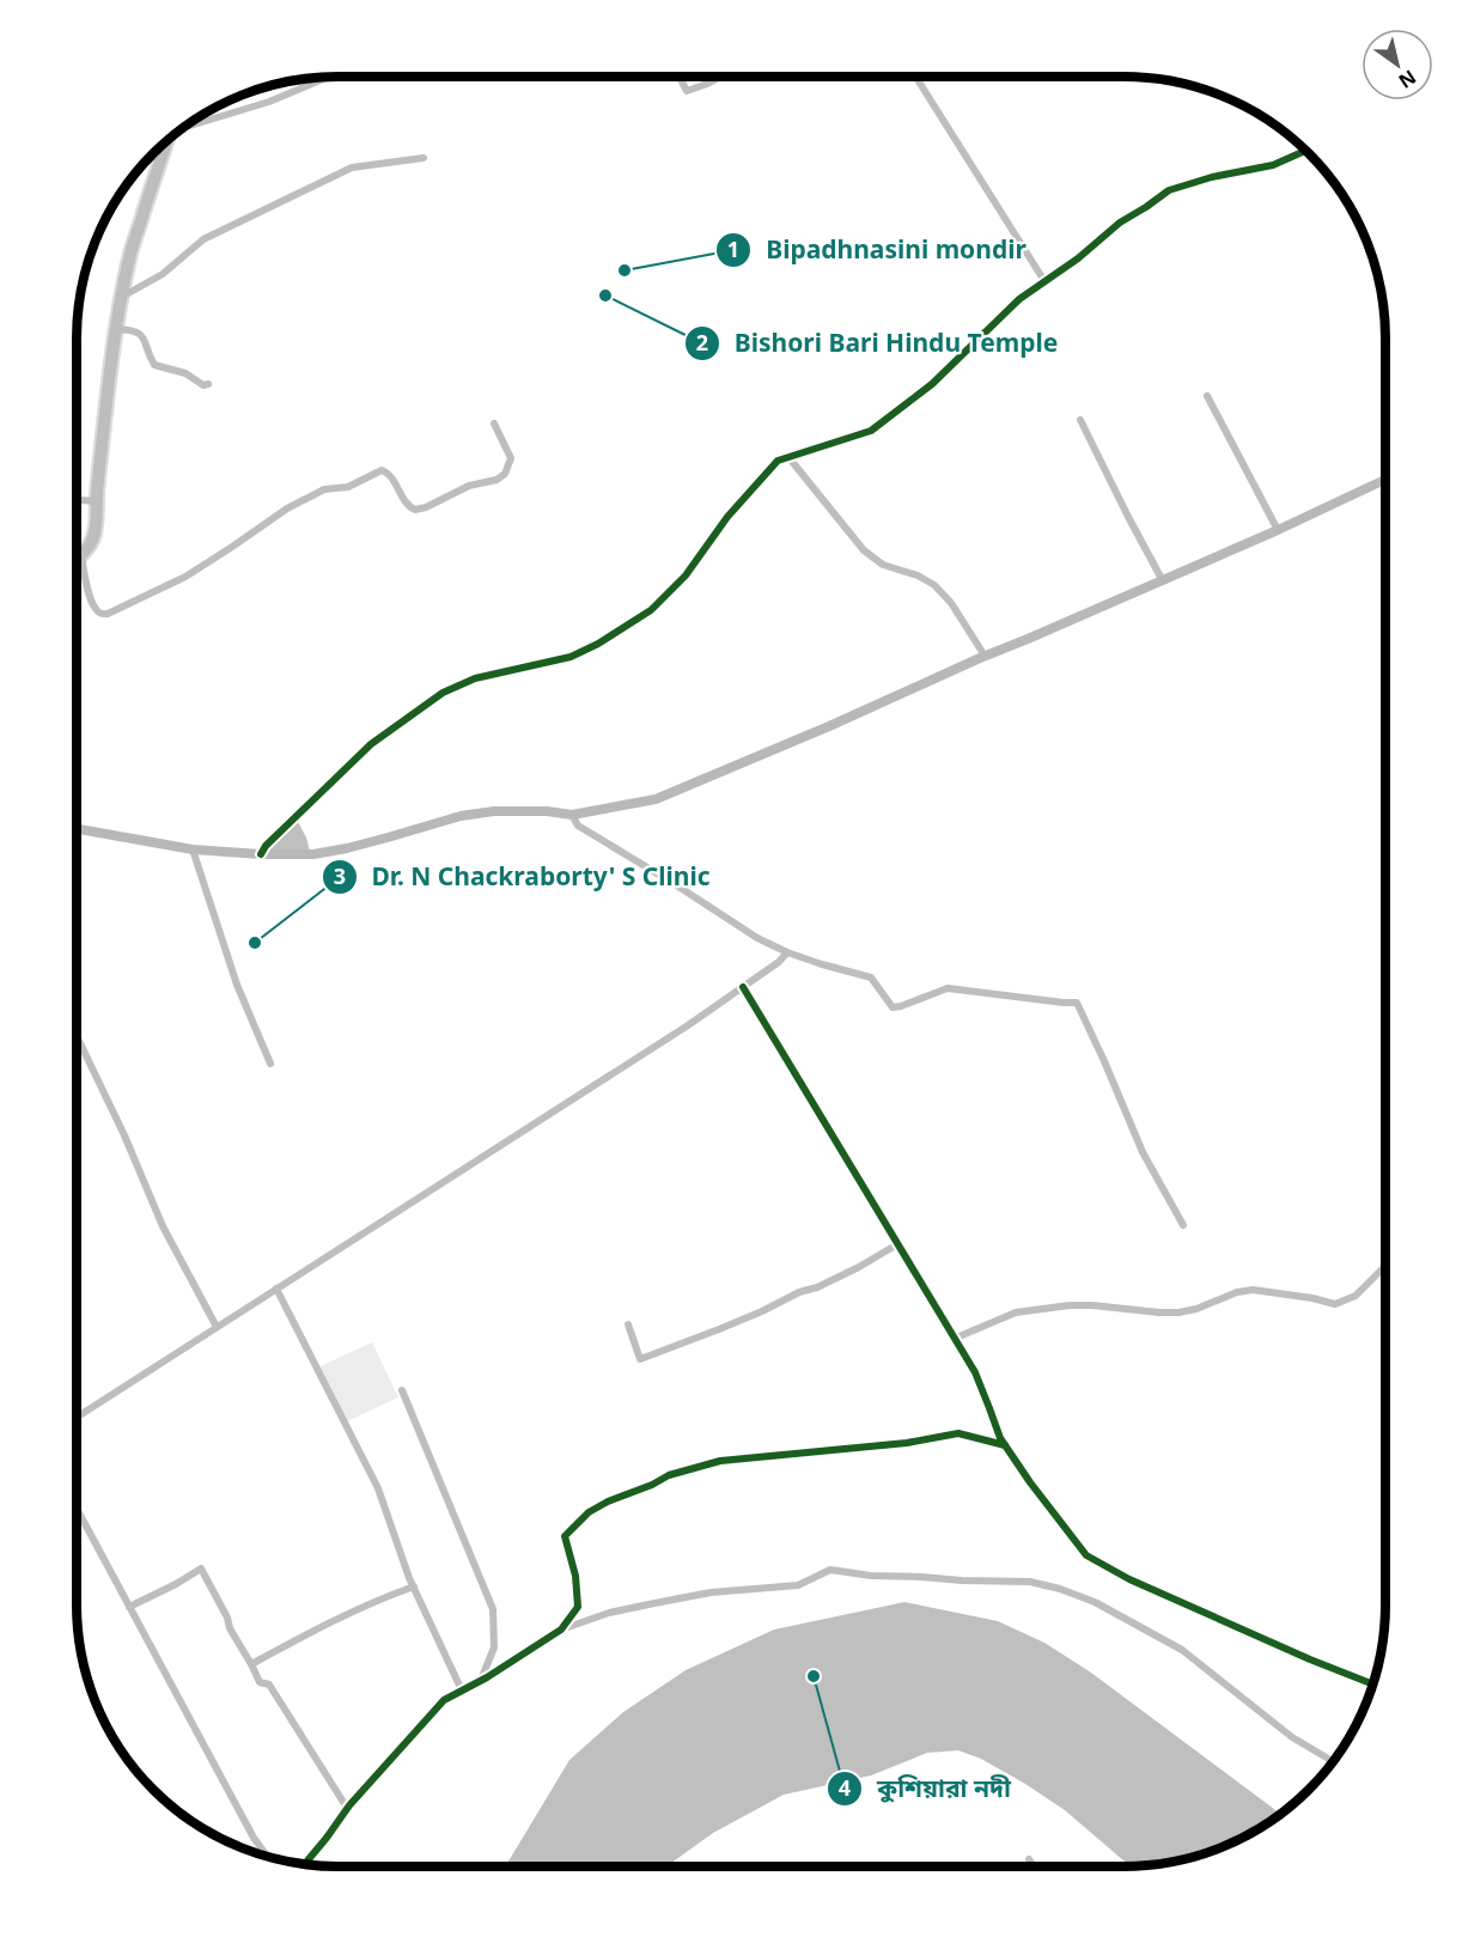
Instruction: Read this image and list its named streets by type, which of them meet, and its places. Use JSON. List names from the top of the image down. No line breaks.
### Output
{"places":["Bipadhnasini mondir","Bishori Bari Hindu Temple","Dr. N Chackraborty' S Clinic","কুশিয়ারা নদী"],"north":"bottom right"}
